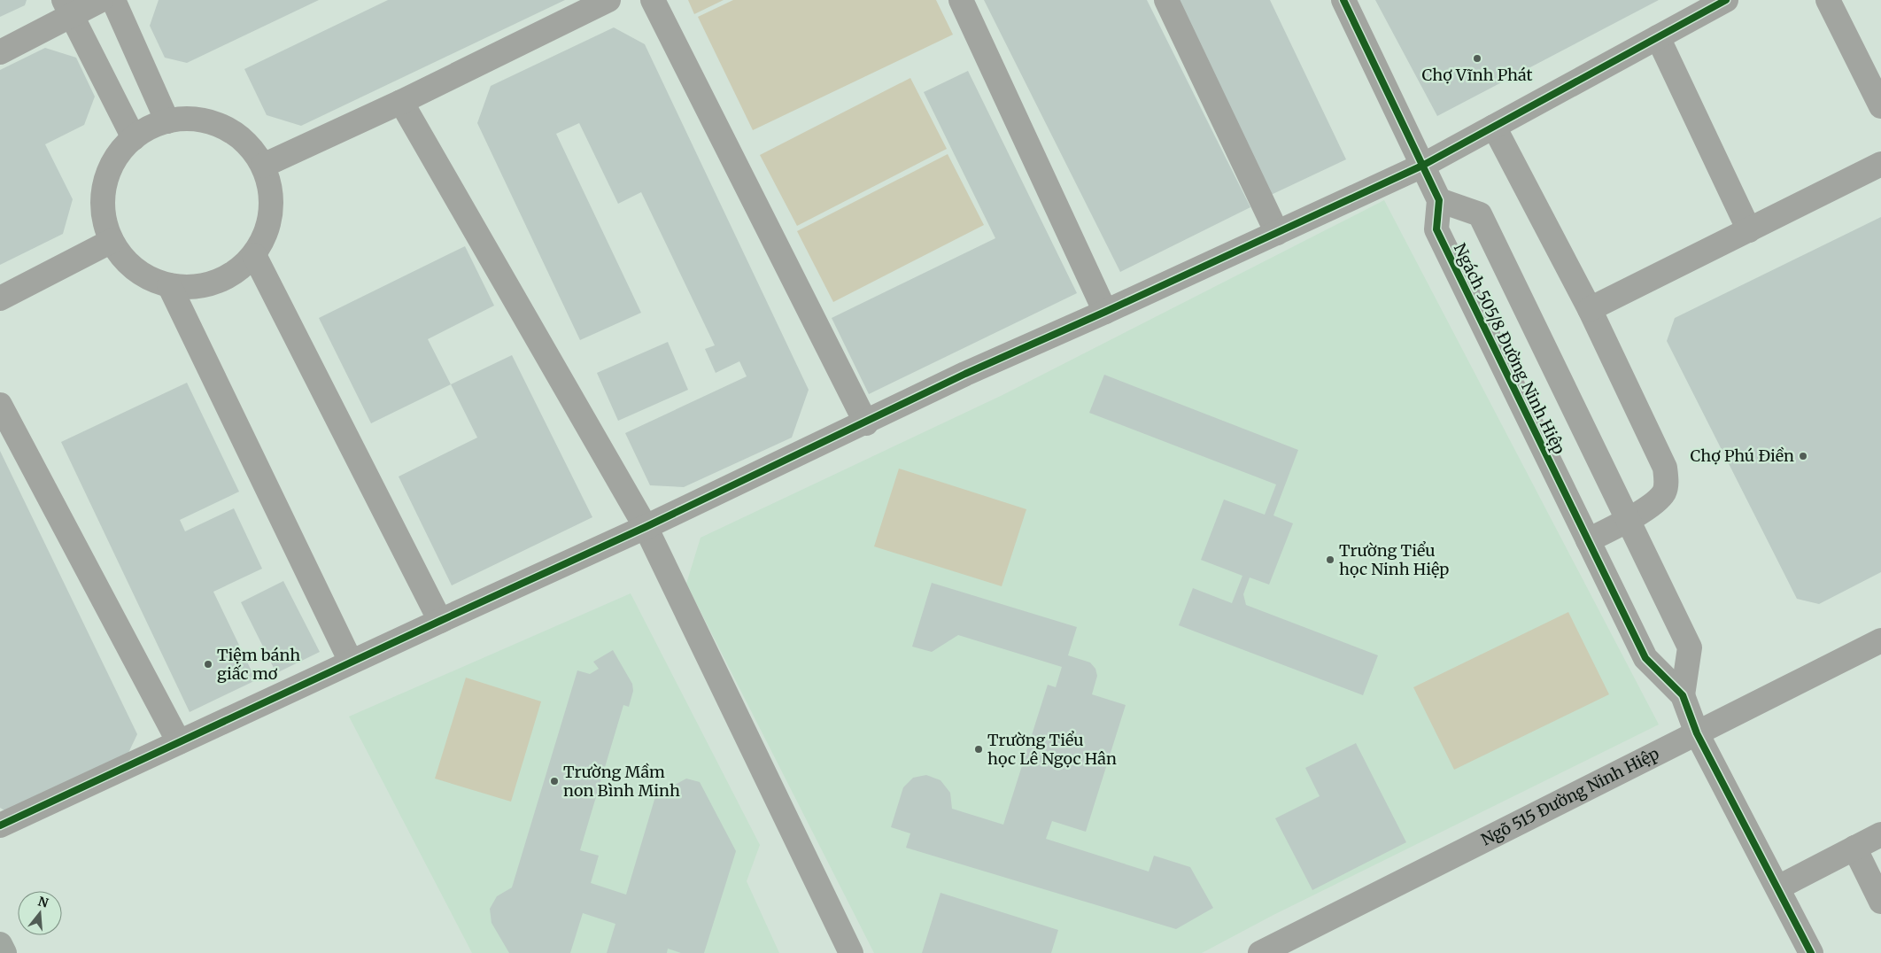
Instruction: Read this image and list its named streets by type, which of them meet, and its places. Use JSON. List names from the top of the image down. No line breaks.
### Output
{"streets":{"street":["Ngách 505/8 Đường Ninh Hiệp","Ngõ 515 Đường Ninh Hiệp"]},"places":["Chợ Vĩnh Phát","Chợ Phú Điền","Trường Tiểu học Ninh Hiệp","Tiệm bánh giấc mơ","Trường Tiểu học Lê Ngọc Hân","Trường Mầm non Bình Minh"],"north":"top"}
